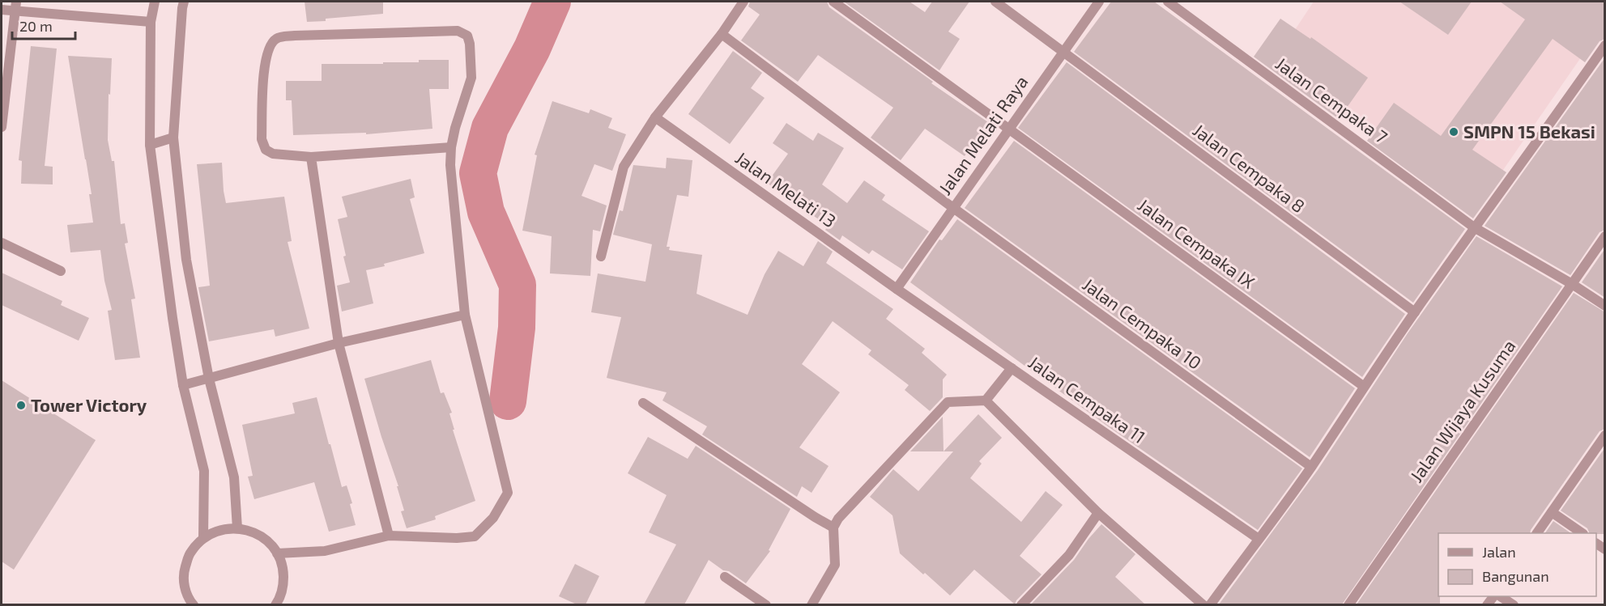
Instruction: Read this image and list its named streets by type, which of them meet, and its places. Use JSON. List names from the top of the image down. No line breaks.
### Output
{"streets":{"street":["Jalan Cempaka 7","Jalan Melati Raya","Jalan Cempaka 8","Jalan Melati 13","Jalan Cempaka IX","Jalan Cempaka 10","Jalan Cempaka 11","Jalan Wijaya Kusuma"]},"crossings":[["Jalan Cempaka 7","Jalan Wijaya Kusuma"],["Jalan Melati Raya","Jalan Cempaka 8"],["Jalan Melati Raya","Jalan Melati 13"],["Jalan Melati Raya","Jalan Cempaka IX"],["Jalan Melati Raya","Jalan Cempaka 10"],["Jalan Melati Raya","Jalan Cempaka 11"],["Jalan Melati 13","Jalan Cempaka 11"]],"places":["SMPN 15 Bekasi","Tower Victory"],"legend":["Jalan","Bangunan"],"scale_bar":"20 m"}
